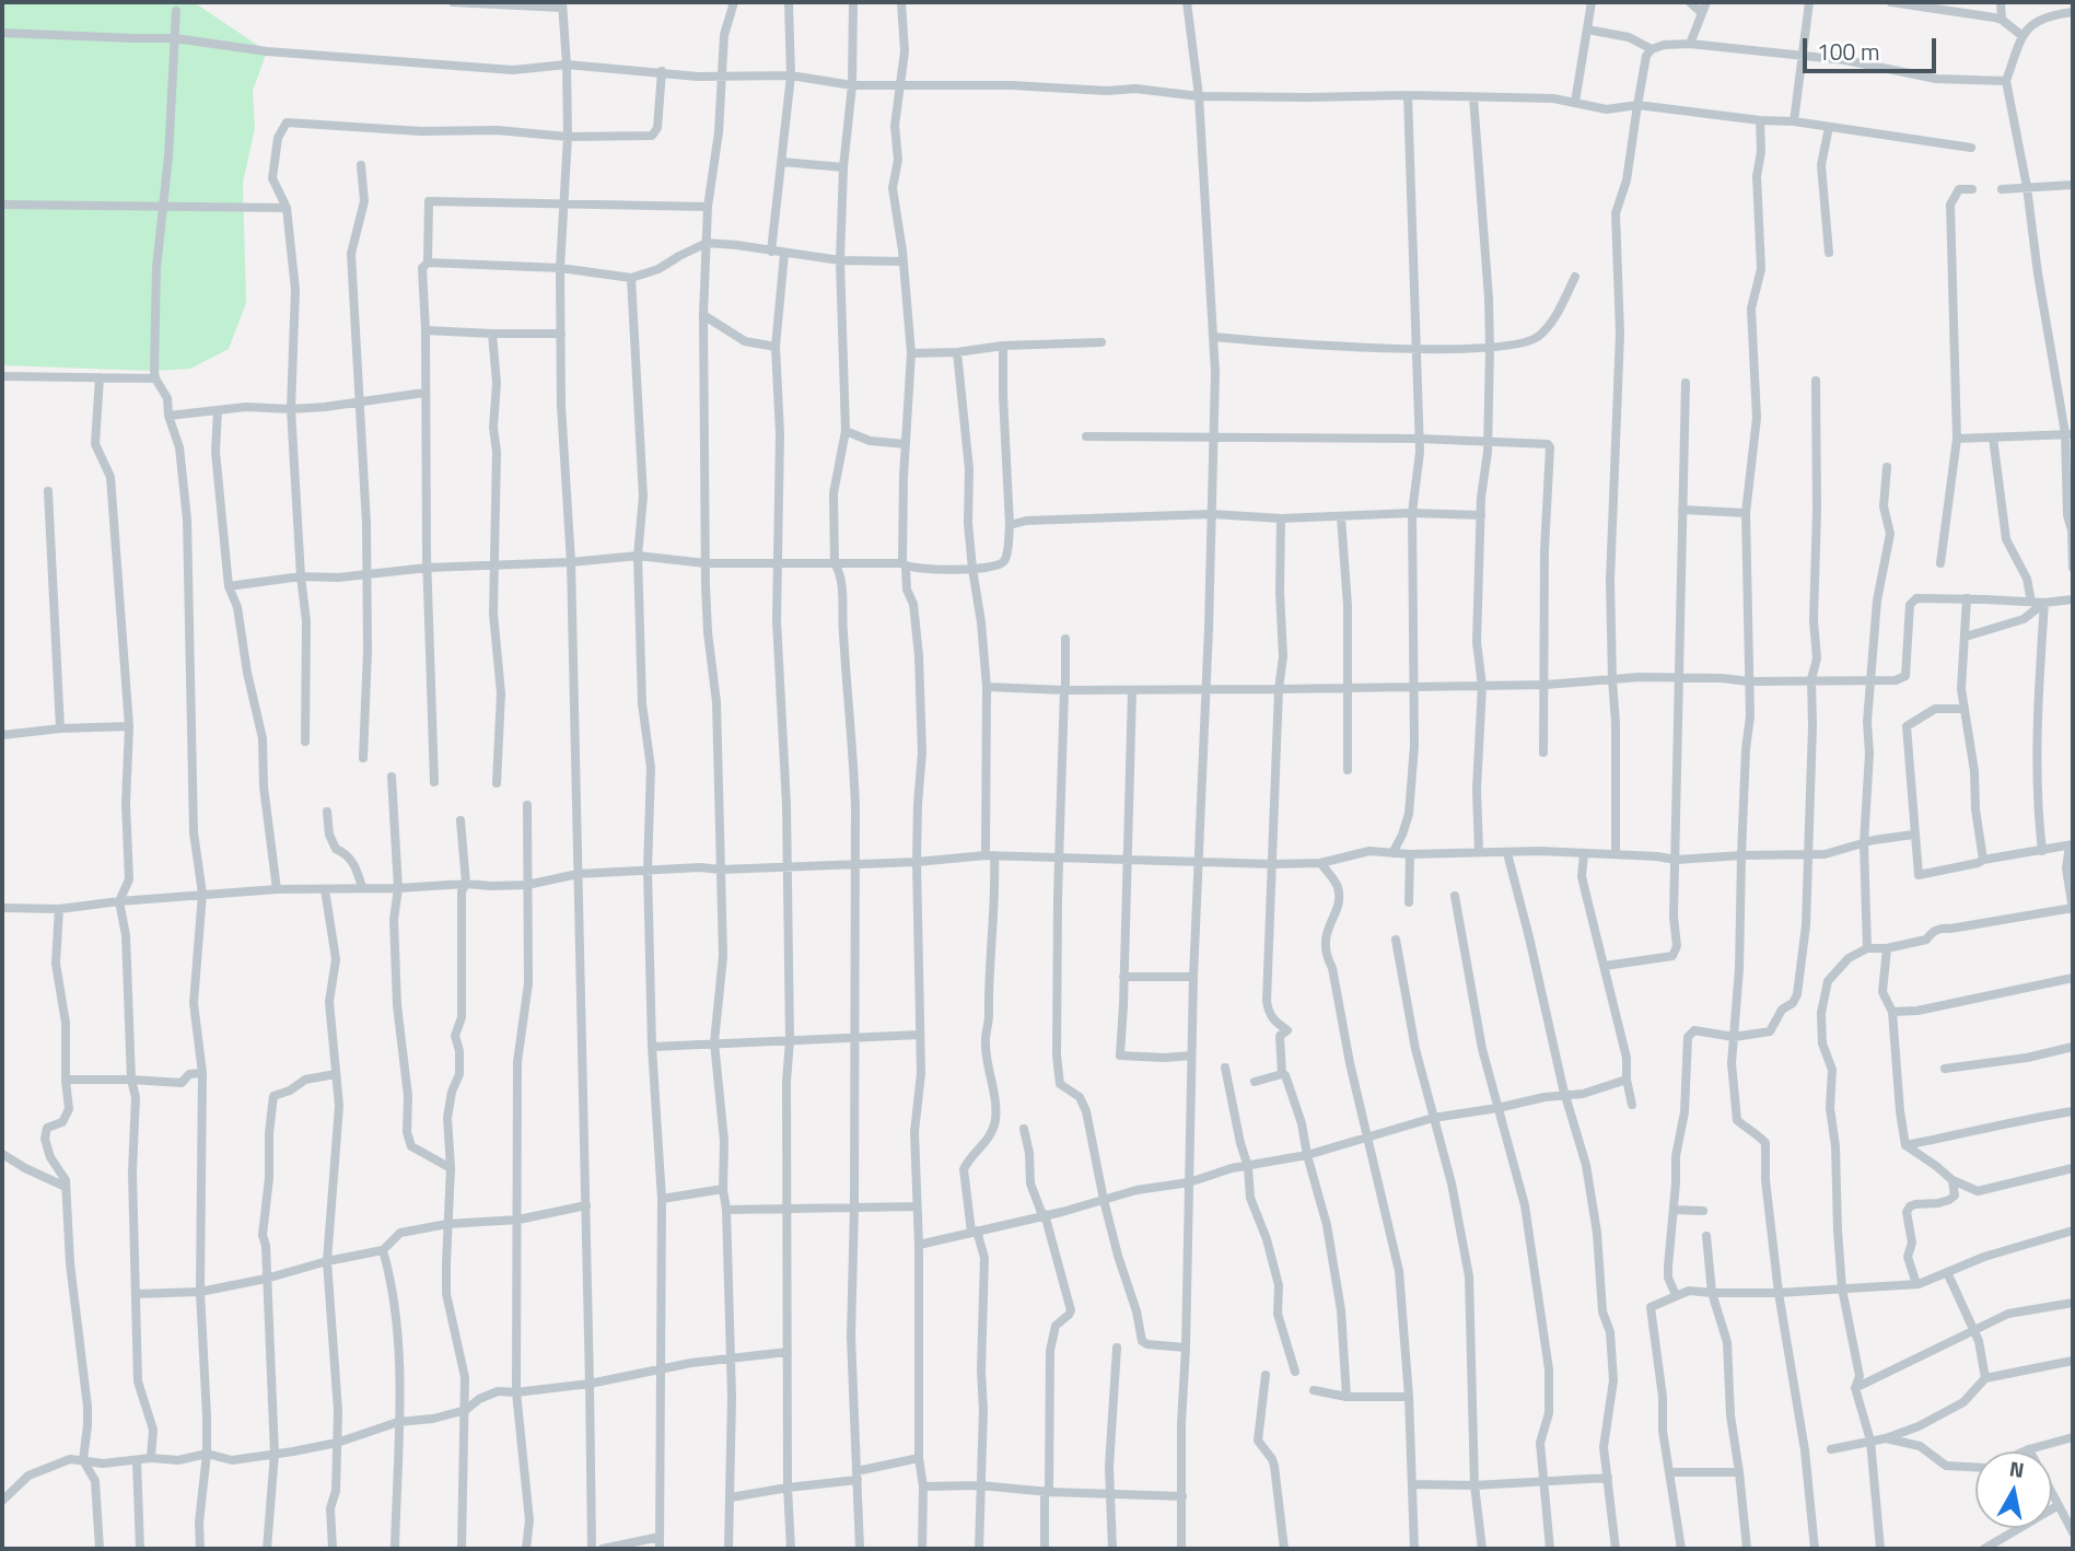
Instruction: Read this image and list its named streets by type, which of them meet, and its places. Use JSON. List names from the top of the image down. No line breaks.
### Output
{"scale_bar":"100 m","north":"top"}
